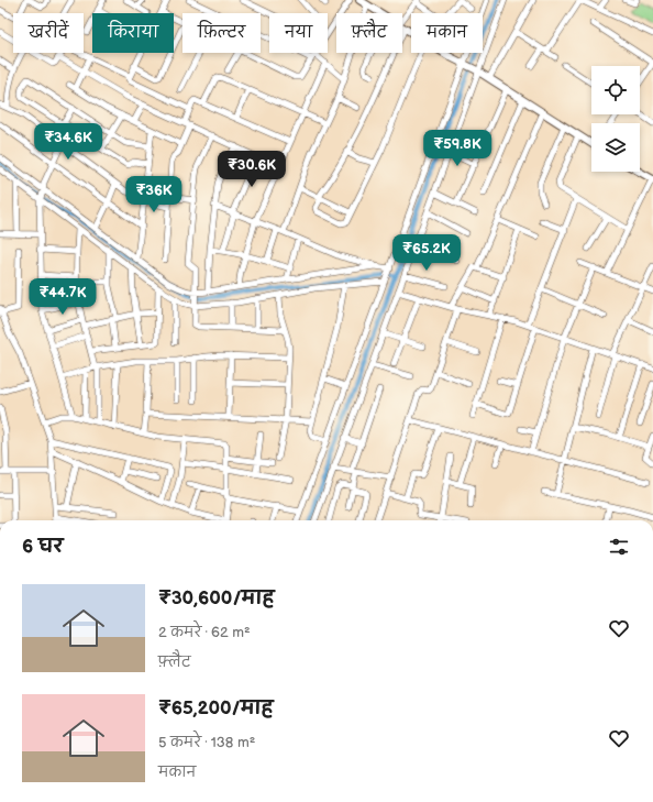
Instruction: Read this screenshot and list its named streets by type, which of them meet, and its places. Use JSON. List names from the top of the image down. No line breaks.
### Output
{"page":{"chip":["खरीदें","किराया","फ़िल्टर","नया","फ़्लैट","मकान"],"price":["₹34.6K","₹59.8K","₹30.6K","₹36K","₹65.2K","₹44.7K"],"heading":"6 घर","list":[{"name":"₹30,600/माह","note":"2 कमरे · 62 m² · फ़्लैट"},{"name":"₹65,200/माह","note":"5 कमरे · 138 m² · मकान"}]}}
